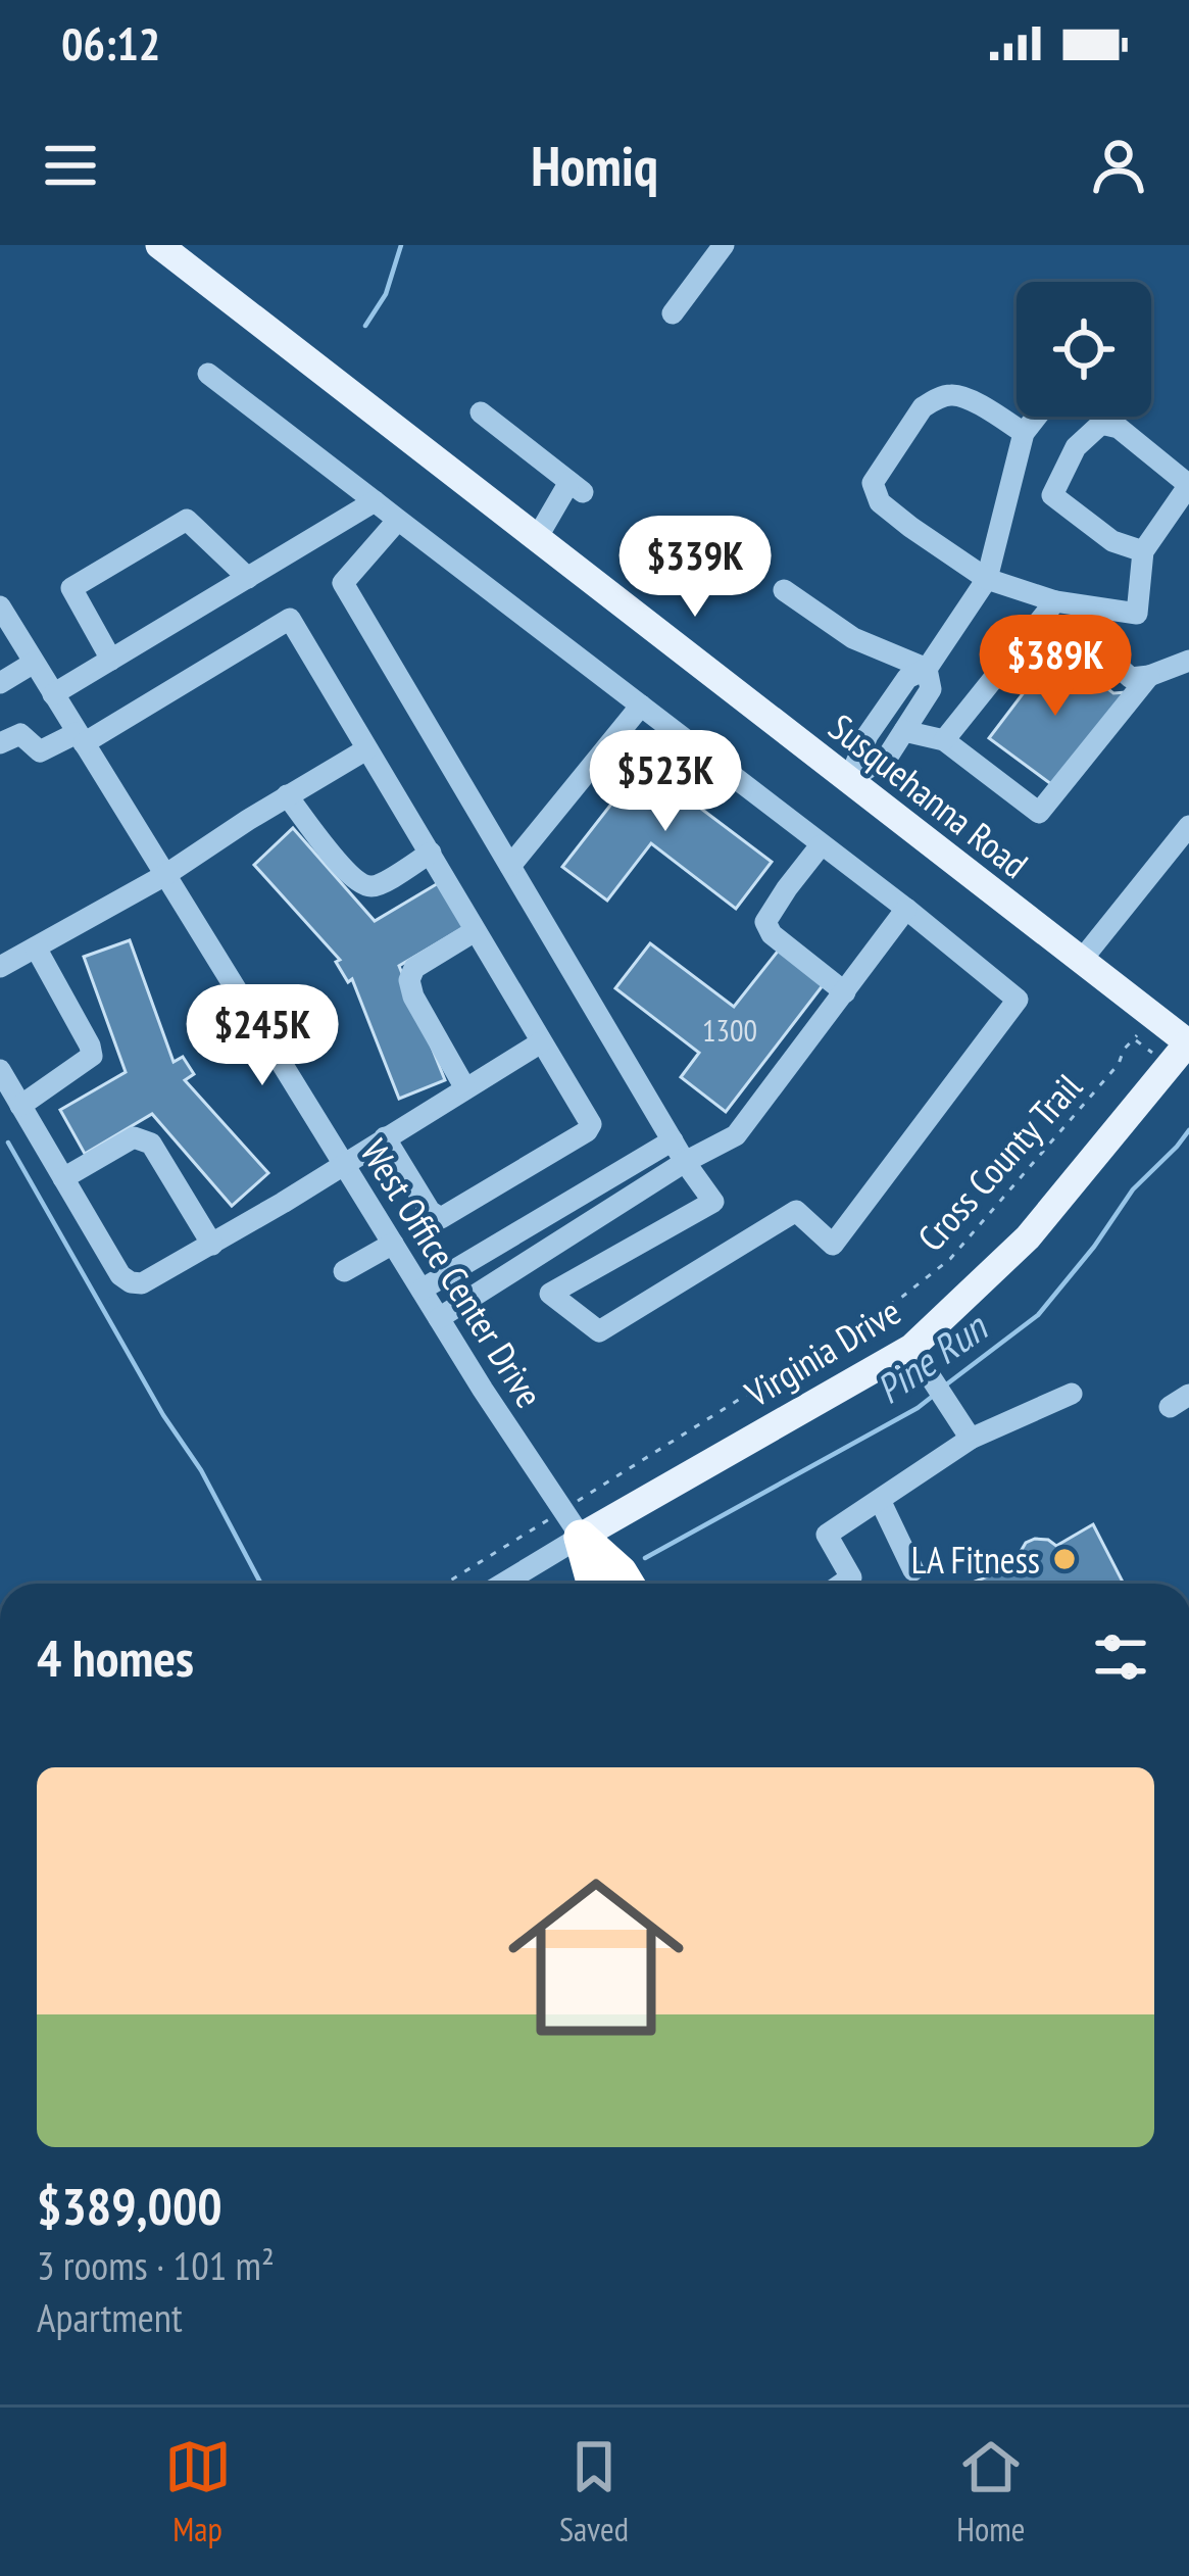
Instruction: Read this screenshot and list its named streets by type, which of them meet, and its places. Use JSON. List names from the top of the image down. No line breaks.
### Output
{"streets":{"main road":["Susquehanna Road","Virginia Drive"],"street":["West Office Center Drive"],"path":["Cross County Trail"]},"crossings":[["Susquehanna Road","Cross County Trail"],["Susquehanna Road","Virginia Drive"],["Cross County Trail","West Office Center Drive"],["Cross County Trail","Virginia Drive"],["West Office Center Drive","Virginia Drive"]],"water":["Pine Run"],"places":["LA Fitness"],"house_numbers":["1300"],"page":{"status":"06:12","header":"Homiq","price":["$339K","$389K","$523K","$245K"],"heading":"4 homes","list":[{"name":"$389,000","note":"3 rooms · 101 m² · Apartment"}],"tabs":["Map","Saved","Home"]}}
